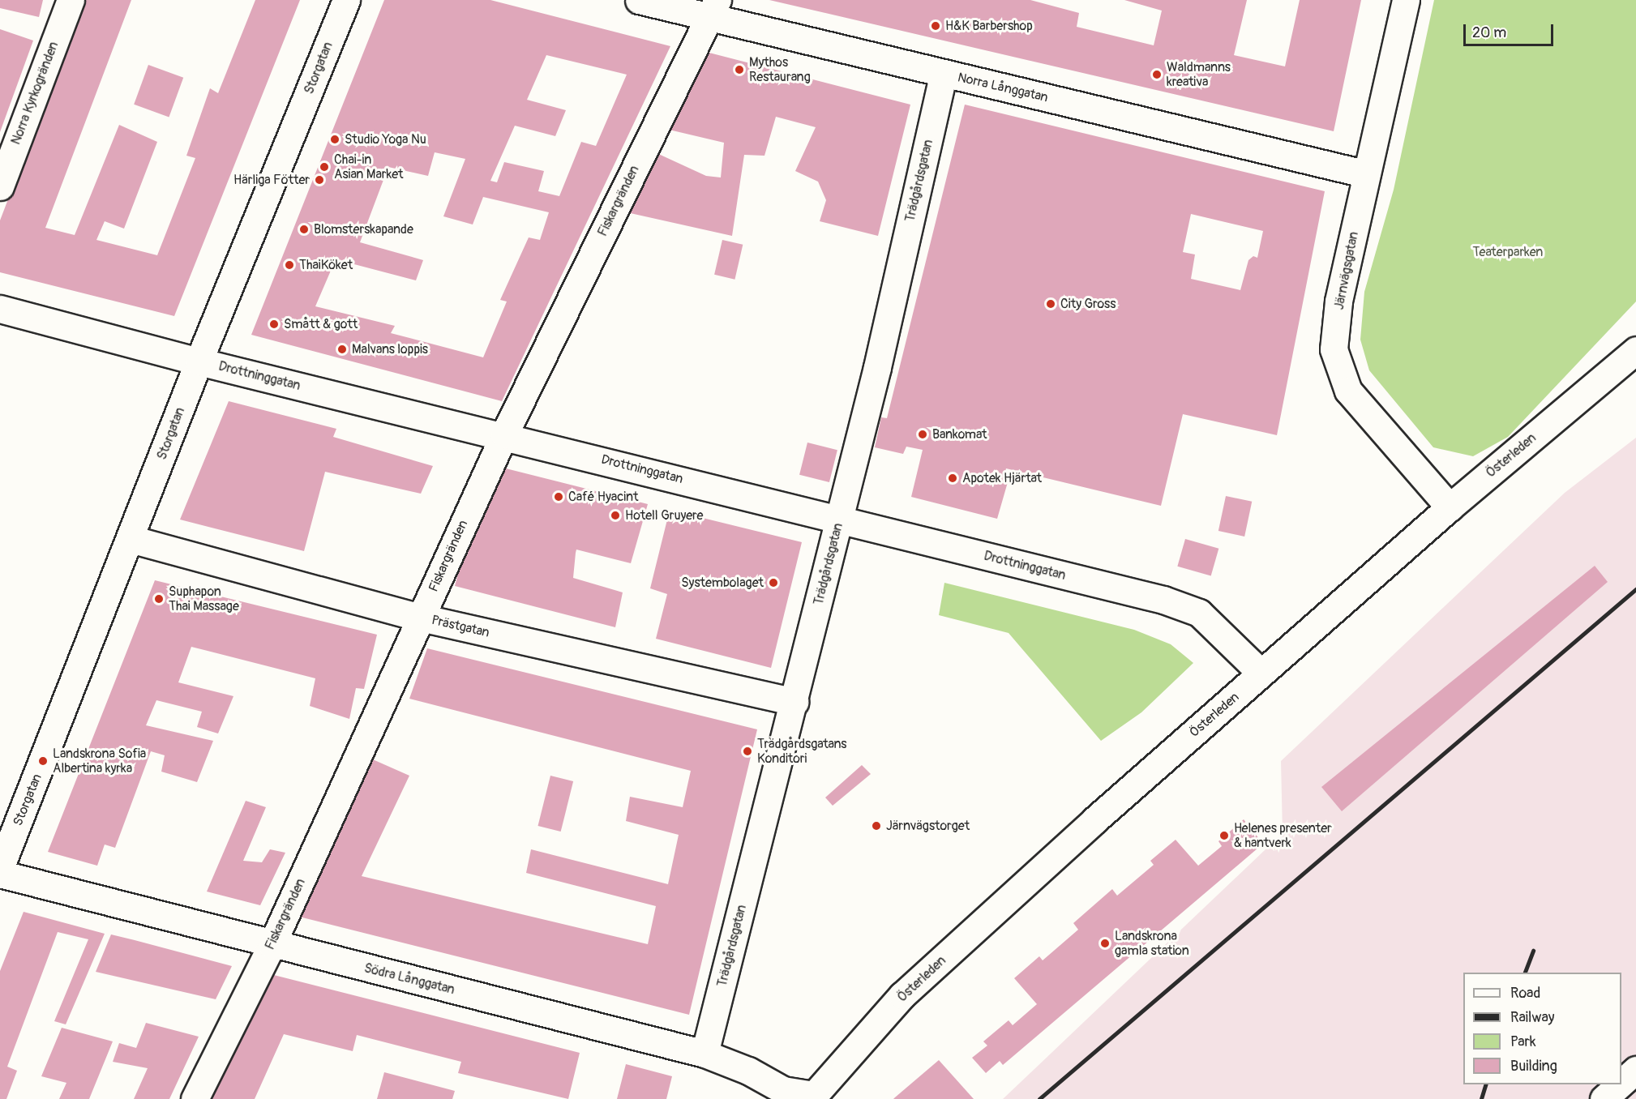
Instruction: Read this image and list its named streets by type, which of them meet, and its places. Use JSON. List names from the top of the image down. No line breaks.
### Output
{"streets":{"street":["Storgatan","Norra Långgatan","Norra Kyrkogränden","Trädgårdsgatan","Fiskargränden","Järnvägsgatan","Drottninggatan","Österleden","Prästgatan","Södra Långgatan"]},"crossings":[["Storgatan","Drottninggatan"],["Storgatan","Prästgatan"],["Norra Långgatan","Trädgårdsgatan"],["Norra Långgatan","Fiskargränden"],["Norra Långgatan","Järnvägsgatan"],["Trädgårdsgatan","Drottninggatan"],["Trädgårdsgatan","Prästgatan"],["Trädgårdsgatan","Södra Långgatan"],["Fiskargränden","Drottninggatan"],["Fiskargränden","Prästgatan"],["Fiskargränden","Södra Långgatan"],["Järnvägsgatan","Österleden"],["Drottninggatan","Österleden"],["Österleden","Södra Långgatan"]],"parks":["Teaterparken"],"places":["H&K Barbershop","Mythos Restaurang","Waldmanns kreativa","Studio Yoga Nu","Chai-in Asian Market","Härliga Fötter","Blomsterskapande","ThaiKöket","City Gross","Smått & gott","Malvans loppis","Bankomat","Apotek Hjärtat","Café Hyacint","Hotell Gruyere","Systembolaget","Suphapon Thai Massage","Trädgårdsgatans Konditori","Landskrona Sofia Albertina kyrka","Järnvägstorget","Helenes presenter & hantverk","Landskrona gamla station"],"legend":["Road","Railway","Park","Building"],"scale_bar":"20 m"}
